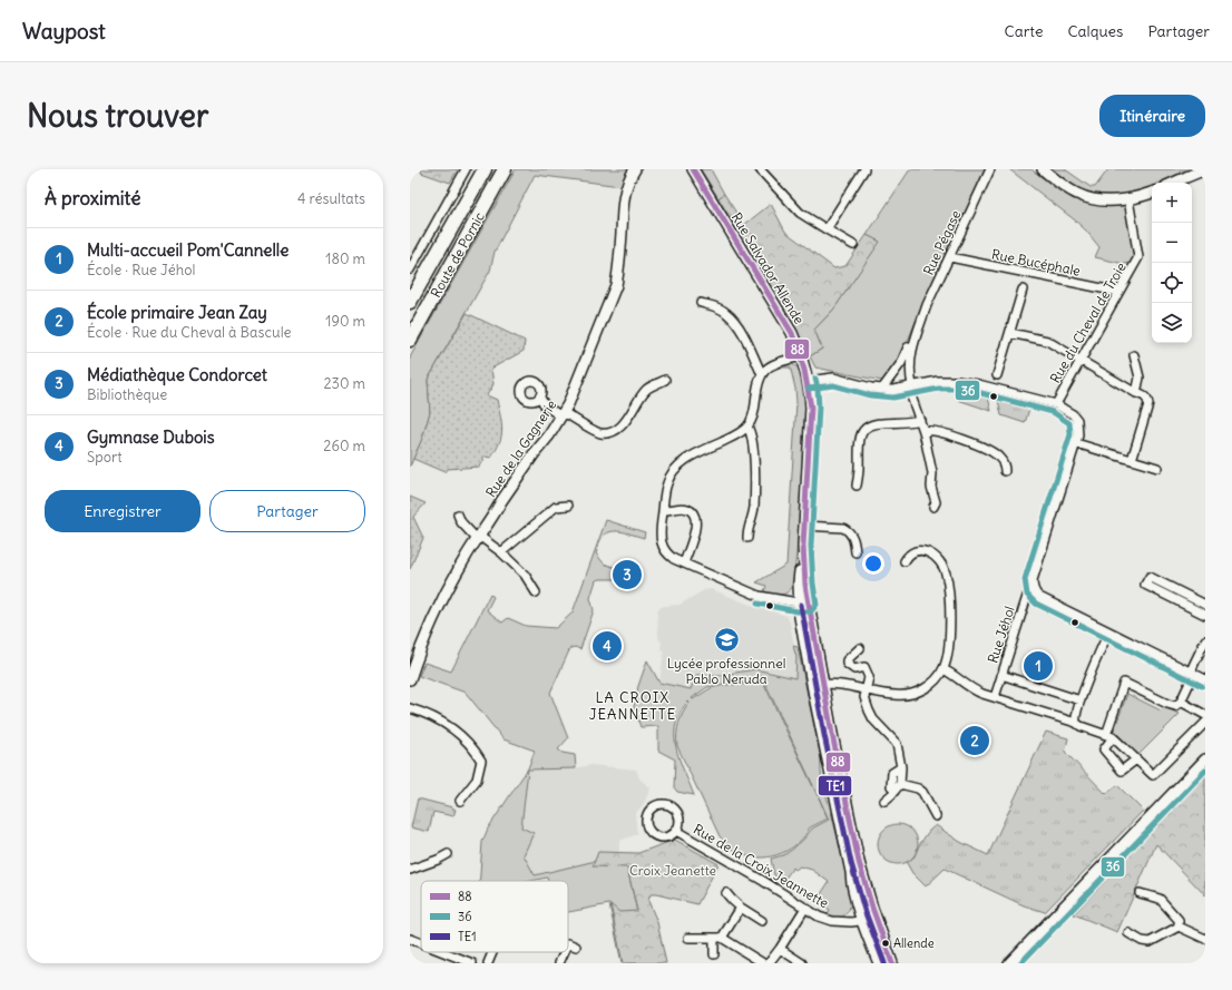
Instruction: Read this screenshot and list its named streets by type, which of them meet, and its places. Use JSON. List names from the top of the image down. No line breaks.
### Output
{"streets":{"highway":["Route de Pornic"],"street":["Rue Pégase","Rue Bucéphale","Rue Salvador Allende","Rue du Cheval de Troie","Rue de la Gagnerie","Rue Jéhol","Rue de la Croix Jeannette"]},"crossings":[["Rue Pégase","Rue Bucéphale"],["Rue Bucéphale","Rue du Cheval de Troie"],["Rue Salvador Allende","Rue de la Croix Jeannette"],["Rue du Cheval de Troie","Rue Jéhol"]],"districts":["LA CROIX JEANNETTE"],"parks":["Croix Jeanette"],"places":{"school or university":["Lycée professionnel Pablo Neruda"],"other":["Allende"]},"lines":["transit line 88","transit line 36","transit line TE1"],"legend":["88","36","TE1"],"page":{"header":"Waypost","nav":["Carte","Calques","Partager"],"buttons":["Itinéraire",["Enregistrer","Partager"]],"title":"Nous trouver","heading":["À proximité","4 résultats"],"map_buttons":["+","−"],"list":[{"mark":"1","name":"Multi-accueil Pom'Cannelle","note":"École · Rue Jéhol","value":"180 m"},{"mark":"2","name":"École primaire Jean Zay","note":"École · Rue du Cheval à Bascule","value":"190 m"},{"mark":"3","name":"Médiathèque Condorcet","note":"Bibliothèque","value":"230 m"},{"mark":"4","name":"Gymnase Dubois","note":"Sport","value":"260 m"}],"pins":["3","4","1","2"]}}
